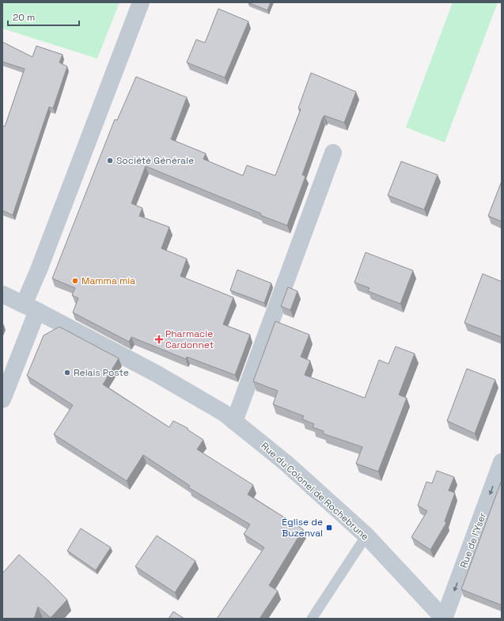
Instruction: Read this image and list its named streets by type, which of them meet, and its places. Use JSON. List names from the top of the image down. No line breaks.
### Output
{"streets":{"street":["Rue du Colonel de Rochebrune","Rue de l'Yser"]},"crossings":[["Rue du Colonel de Rochebrune","Rue de l'Yser"]],"one_way":["Rue de l'Yser"],"places":{"other":["Société Générale","Mamma mia","Relais Poste"],"health":["Pharmacie Cardonnet"],"transit":["Église de Buzenval"]},"scale_bar":"20 m"}
